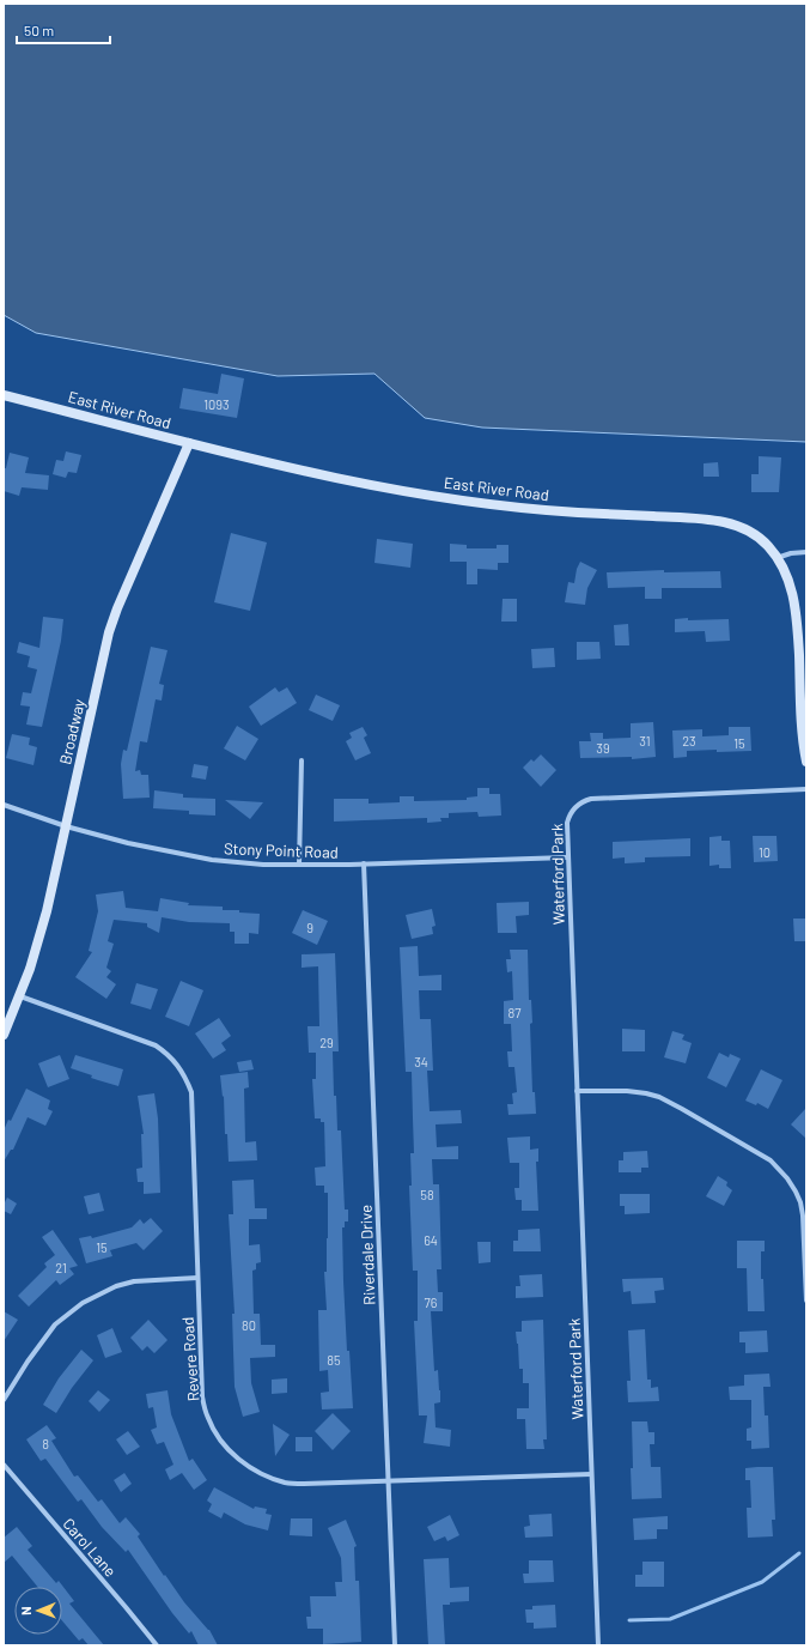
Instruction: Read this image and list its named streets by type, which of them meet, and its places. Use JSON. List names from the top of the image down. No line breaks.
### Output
{"streets":{"main road":["East River Road","Broadway"],"street":["Stony Point Road","Waterford Park","Riverdale Drive","Revere Road","Carol Lane"]},"crossings":[["East River Road","Broadway"],["Broadway","Stony Point Road"],["Broadway","Revere Road"],["Stony Point Road","Waterford Park"],["Stony Point Road","Riverdale Drive"],["Waterford Park","Revere Road"],["Riverdale Drive","Revere Road"]],"house_numbers":["1093","31","23","15","39","10","9","87","29","34","58","64","15","21","76","80","85","8"],"scale_bar":"50 m","north":"left"}
